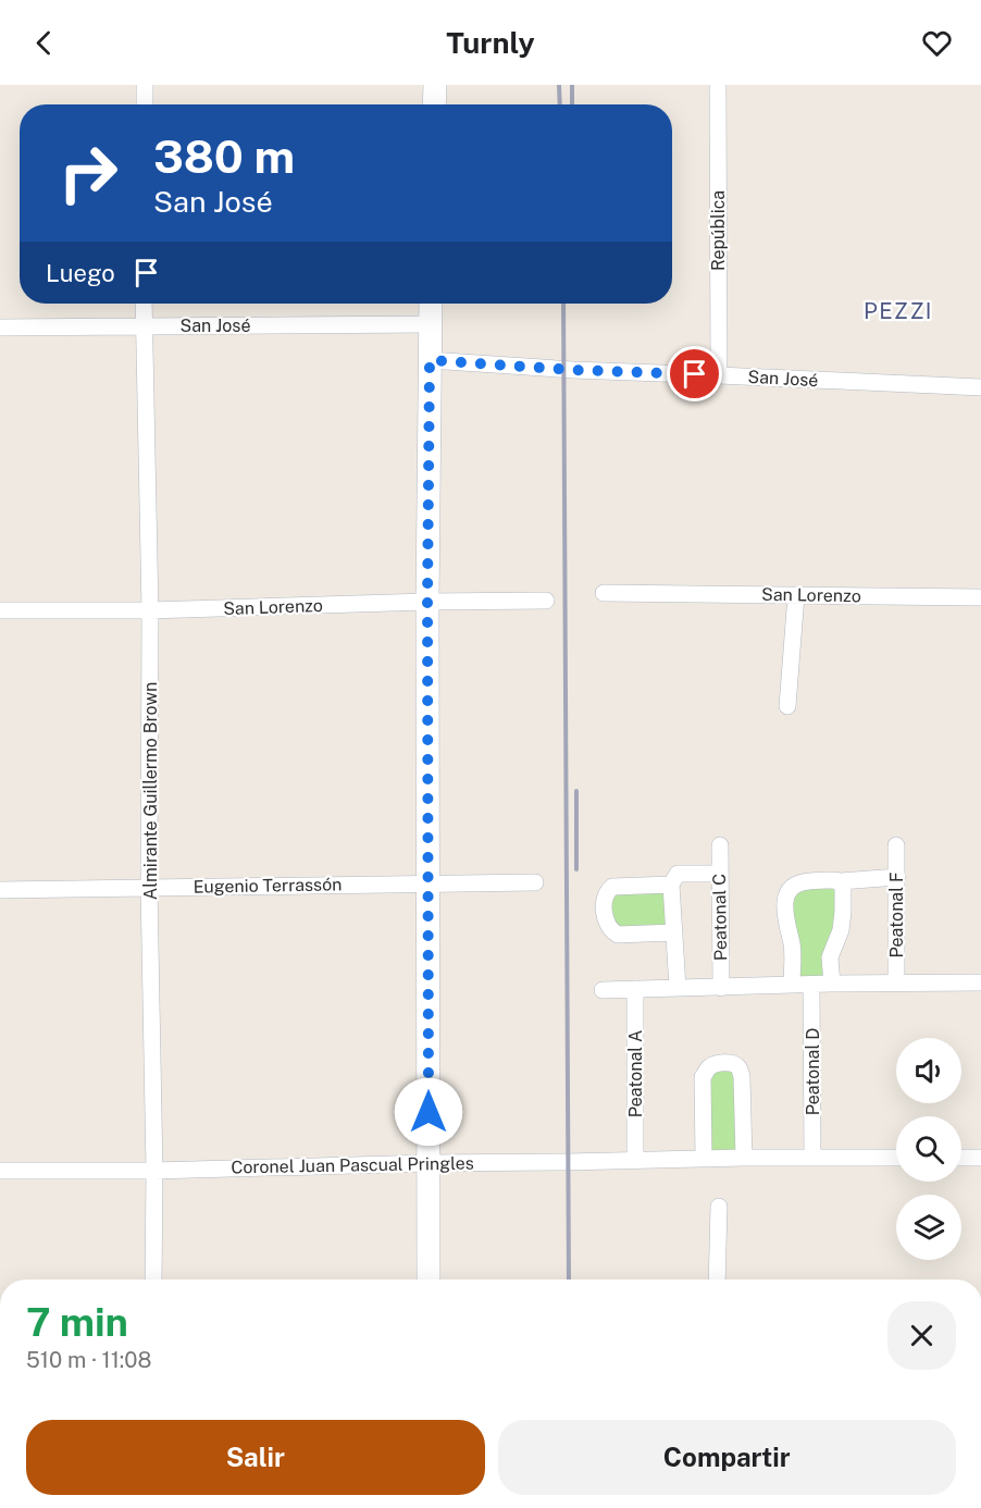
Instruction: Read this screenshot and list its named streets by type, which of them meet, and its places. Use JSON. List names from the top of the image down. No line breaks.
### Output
{"streets":{"street":["República","San José","San Lorenzo","Almirante Guillermo Brown","Eugenio Terrassón","Peatonal F","Peatonal C","Peatonal D","Peatonal A","Coronel Juan Pascual Pringles"]},"crossings":[["República","San José"],["San José","Almirante Guillermo Brown"],["San Lorenzo","Almirante Guillermo Brown"],["Almirante Guillermo Brown","Eugenio Terrassón"],["Almirante Guillermo Brown","Coronel Juan Pascual Pringles"],["Peatonal D","Coronel Juan Pascual Pringles"],["Peatonal A","Coronel Juan Pascual Pringles"]],"districts":["PEZZI"],"page":{"header":"Turnly","turn":["380 m","San José"],"then":"Luego","heading":["7 min","510 m · 11:08"],"buttons":["Salir","Compartir"]}}
